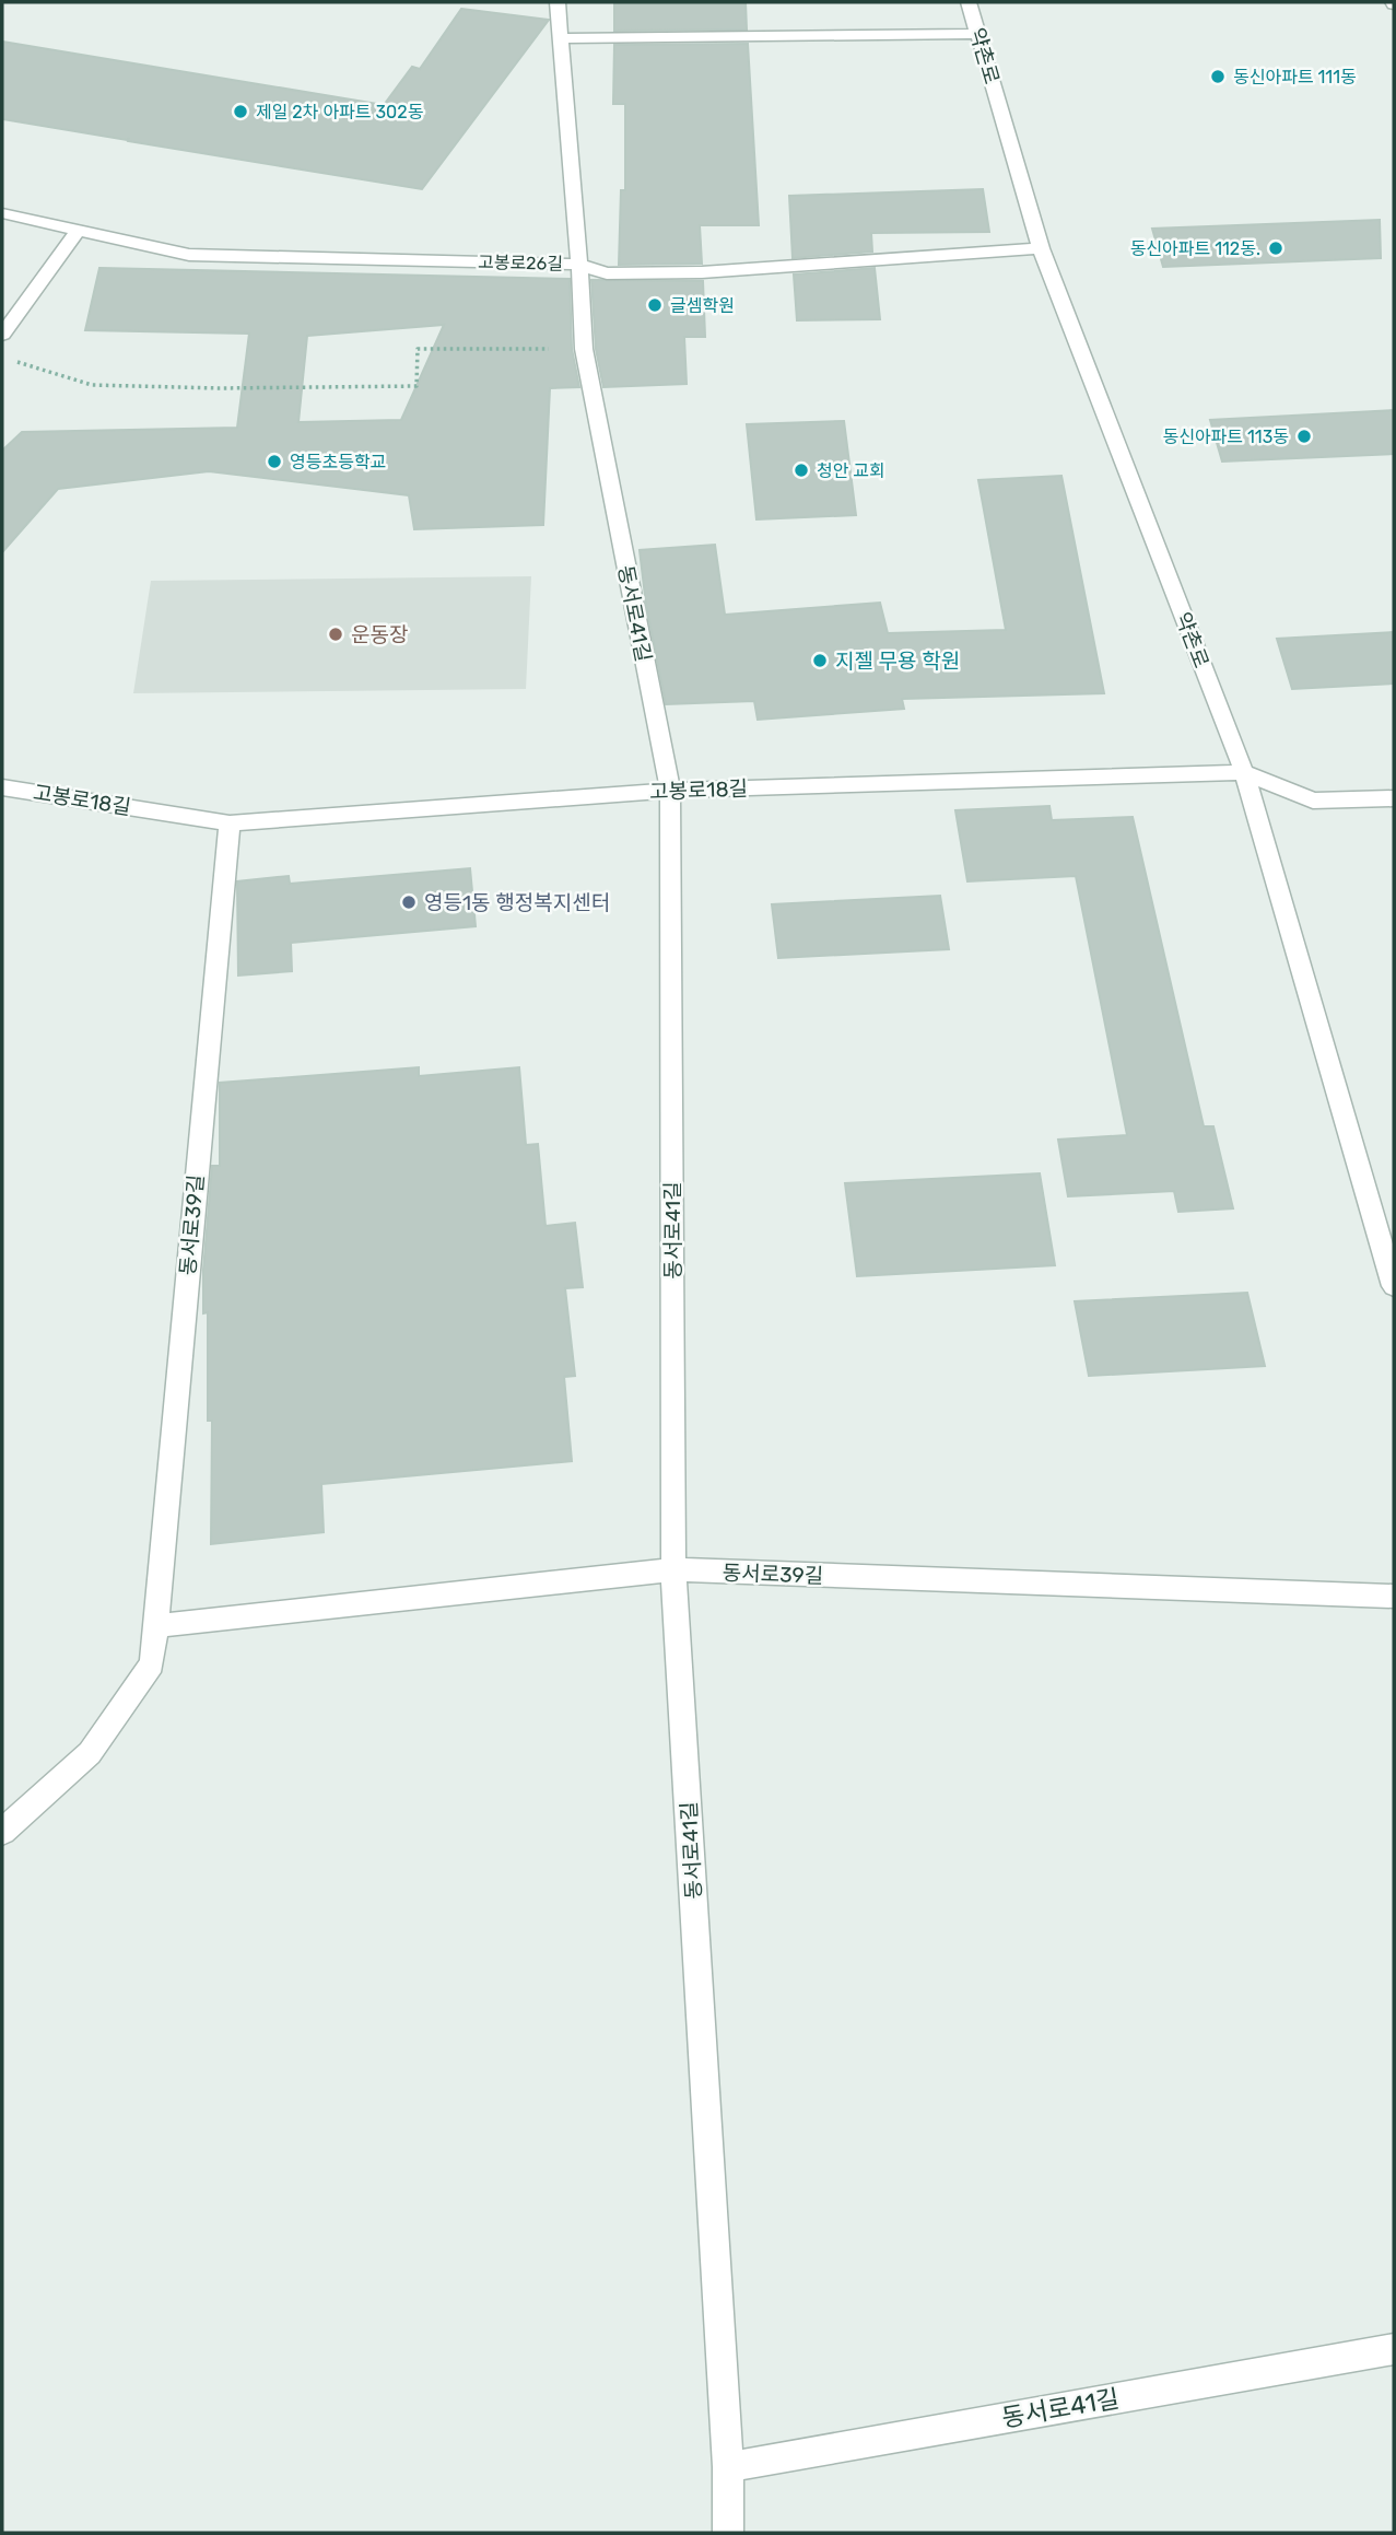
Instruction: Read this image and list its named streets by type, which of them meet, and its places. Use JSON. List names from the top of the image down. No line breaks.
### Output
{"streets":{"street":["약촌로","고봉로26길","동서로41길","고봉로18길","동서로39길"]},"crossings":[["약촌로","고봉로26길"],["약촌로","고봉로18길"],["고봉로26길","동서로41길"],["동서로41길","고봉로18길"],["동서로41길","동서로39길"],["고봉로18길","동서로39길"]],"places":["동신아파트 111동","제일 2차 아파트 302동","동신아파트 112동.","글셈학원","동신아파트 113동","영등초등학교","청안 교회","운동장","지젤 무용 학원","영등1동 행정복지센터"]}
